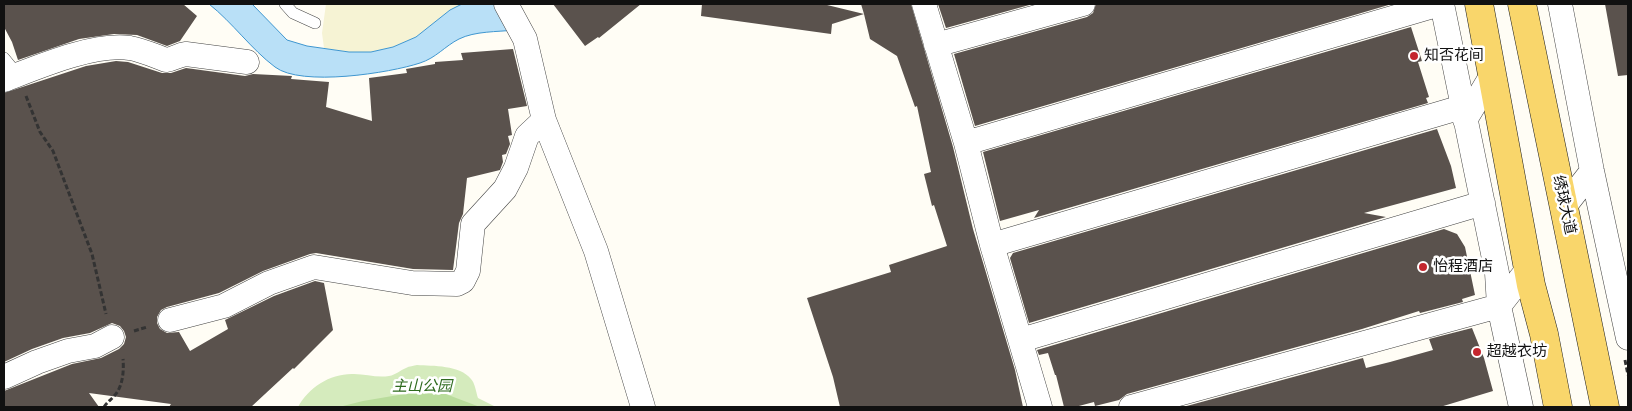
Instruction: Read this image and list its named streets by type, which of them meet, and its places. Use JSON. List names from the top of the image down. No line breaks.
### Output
{"streets":{"main road":["绣球大道"]},"parks":["主山公园"],"places":["知否花间","怡程酒店","超越衣坊"]}
